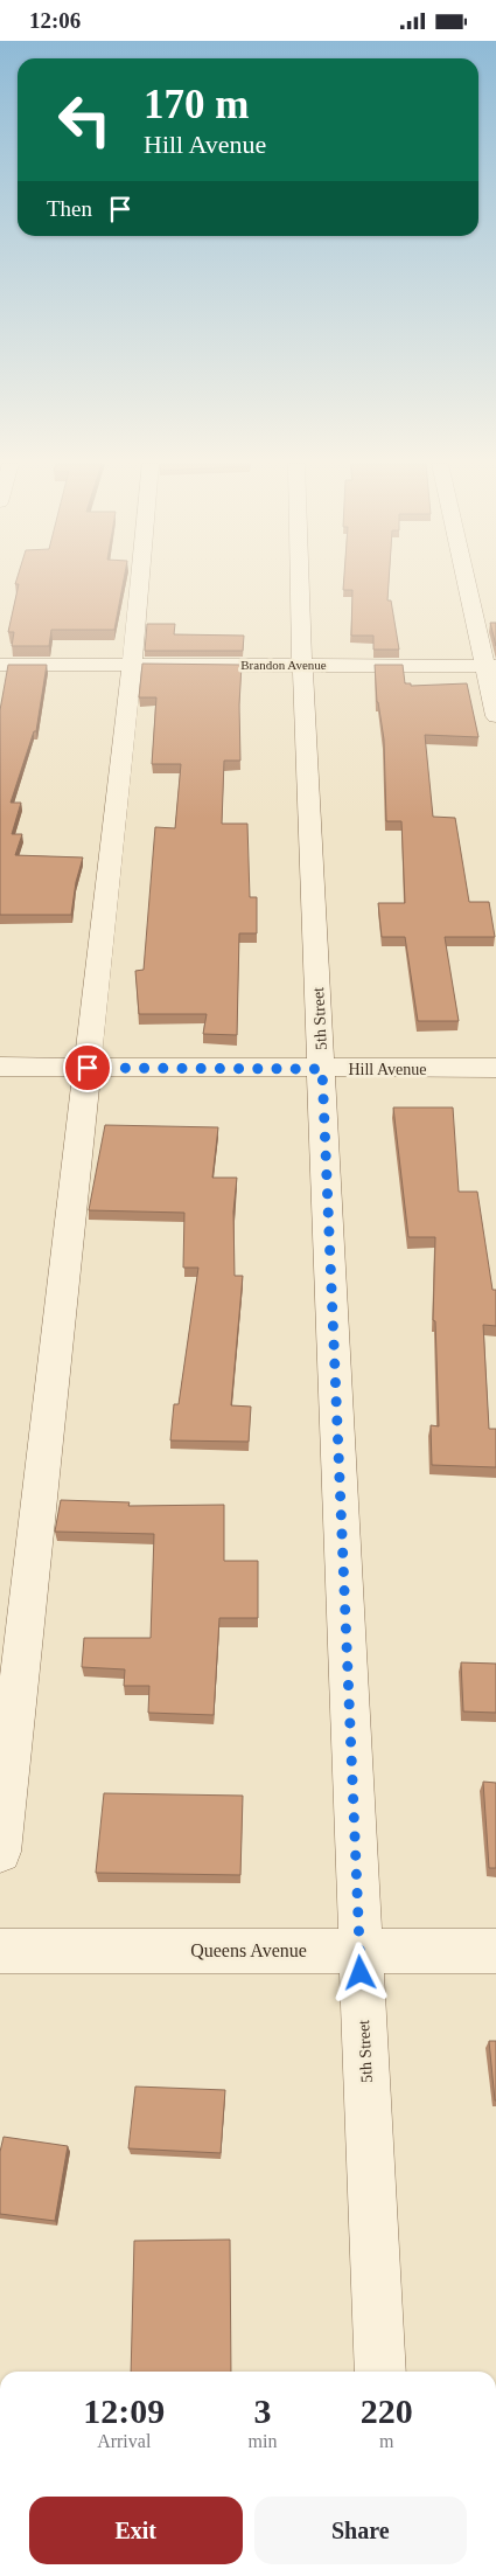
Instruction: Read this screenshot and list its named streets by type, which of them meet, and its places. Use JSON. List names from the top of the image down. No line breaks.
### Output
{"streets":{"street":["Brandon Avenue","5th Street","Hill Avenue","Queens Avenue"]},"crossings":[["Brandon Avenue","5th Street"],["5th Street","Hill Avenue"],["5th Street","Queens Avenue"]],"page":{"status":"12:06","turn":["170 m","Hill Avenue"],"then":"Then","eta":["12:09","Arrival","3","min","220","m"],"buttons":["Exit","Share"]}}
